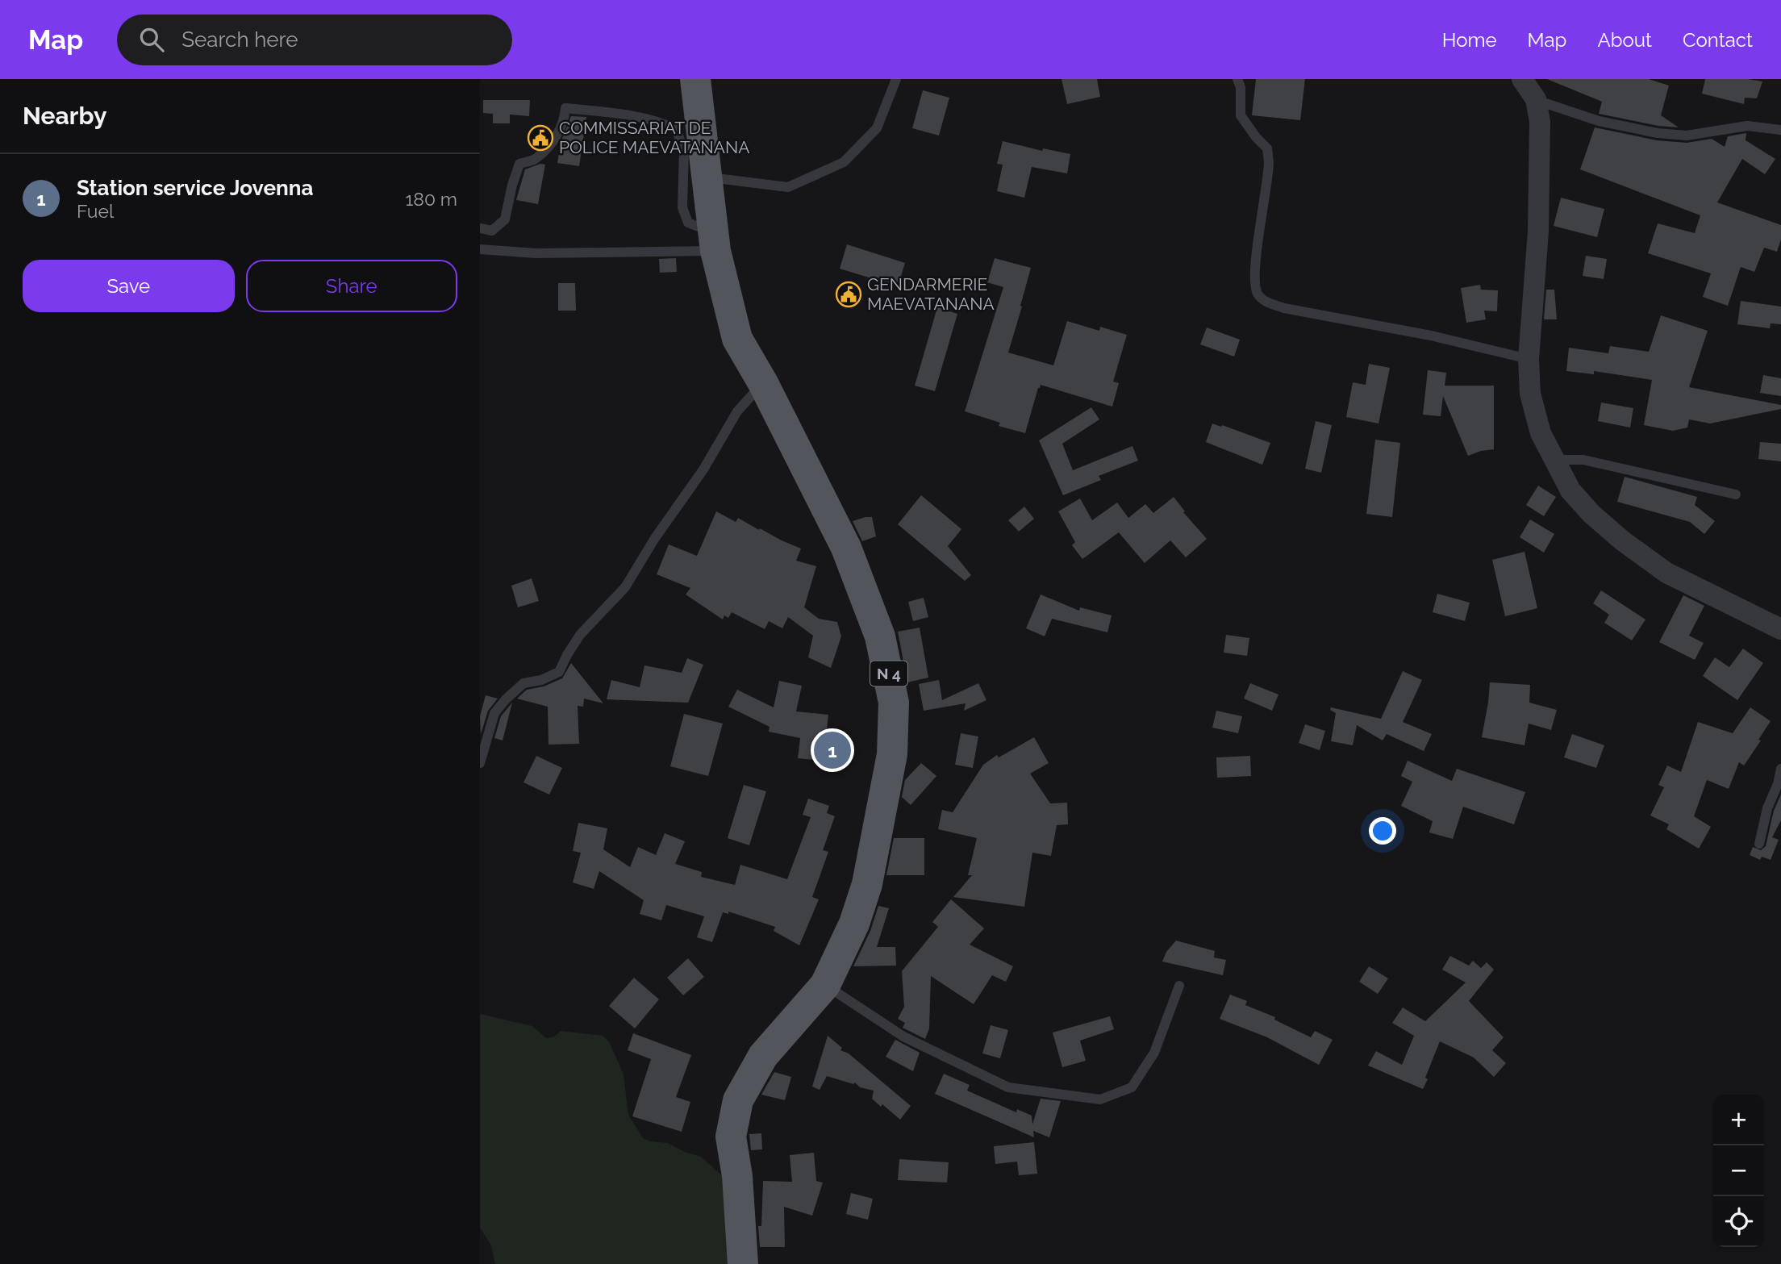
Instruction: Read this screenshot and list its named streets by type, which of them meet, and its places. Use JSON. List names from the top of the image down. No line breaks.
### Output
{"streets":{"main road":["N 4"]},"places":{"public building":["COMMISSARIAT DE POLICE MAEVATANANA","GENDARMERIE MAEVATANANA"]},"page":{"header":"Map","search":"Search here","nav":["Home","Map","About","Contact"],"heading":"Nearby","list":[{"mark":"1","name":"Station service Jovenna","note":"Fuel","value":"180 m"}],"buttons":["Save","Share"],"pins":"1","map_buttons":["+","−"]}}
